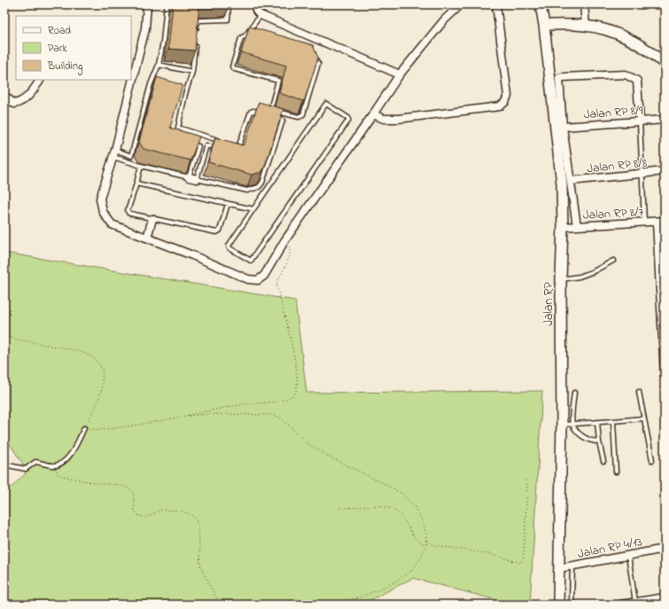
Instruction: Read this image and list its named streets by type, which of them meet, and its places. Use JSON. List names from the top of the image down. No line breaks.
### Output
{"streets":{"street":["Jalan RP 8/9","Jalan RP 8/8","Jalan RP 8/7","Jalan RP","Jalan RP 4/13"]},"crossings":[["Jalan RP 8/7","Jalan RP"],["Jalan RP","Jalan RP 4/13"]],"legend":["Road","Park","Building"]}
